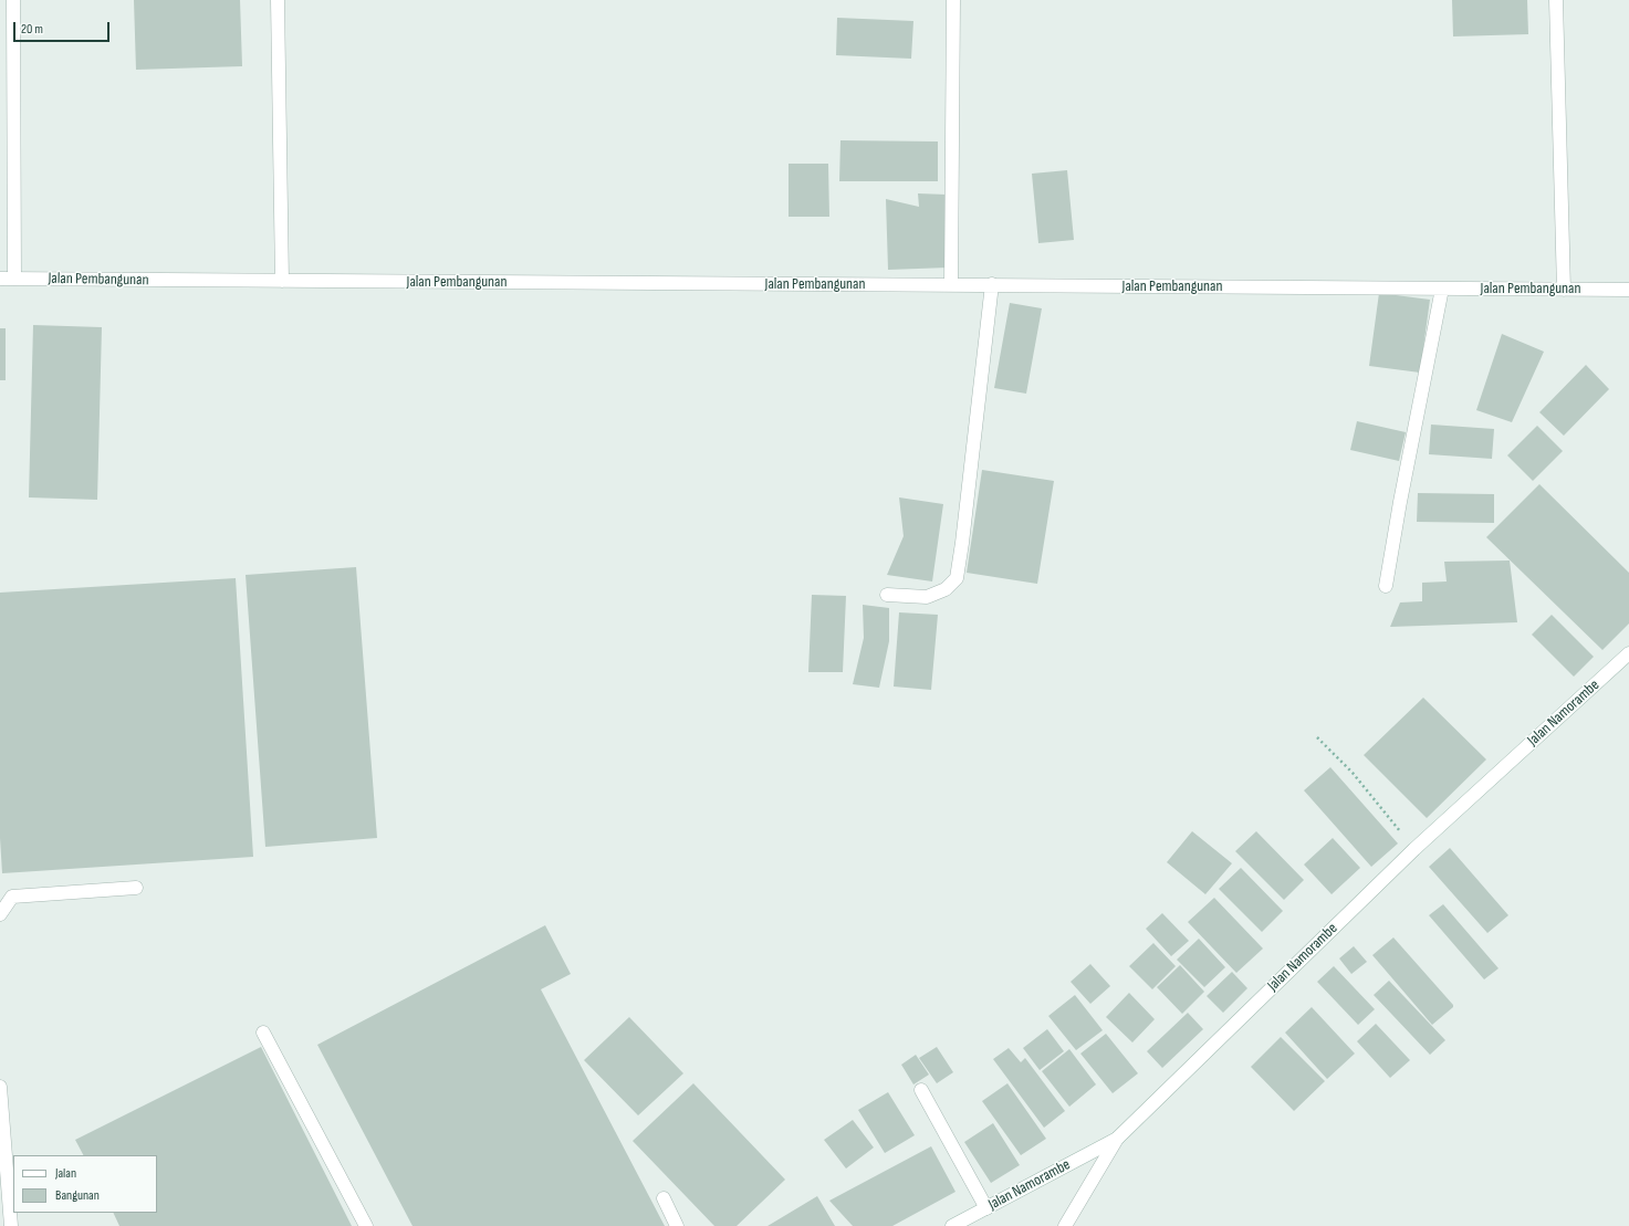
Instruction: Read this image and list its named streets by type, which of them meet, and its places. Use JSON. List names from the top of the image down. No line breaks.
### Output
{"streets":{"street":["Jalan Pembangunan","Jalan Namorambe"]},"legend":["Jalan","Bangunan"],"scale_bar":"20 m"}
